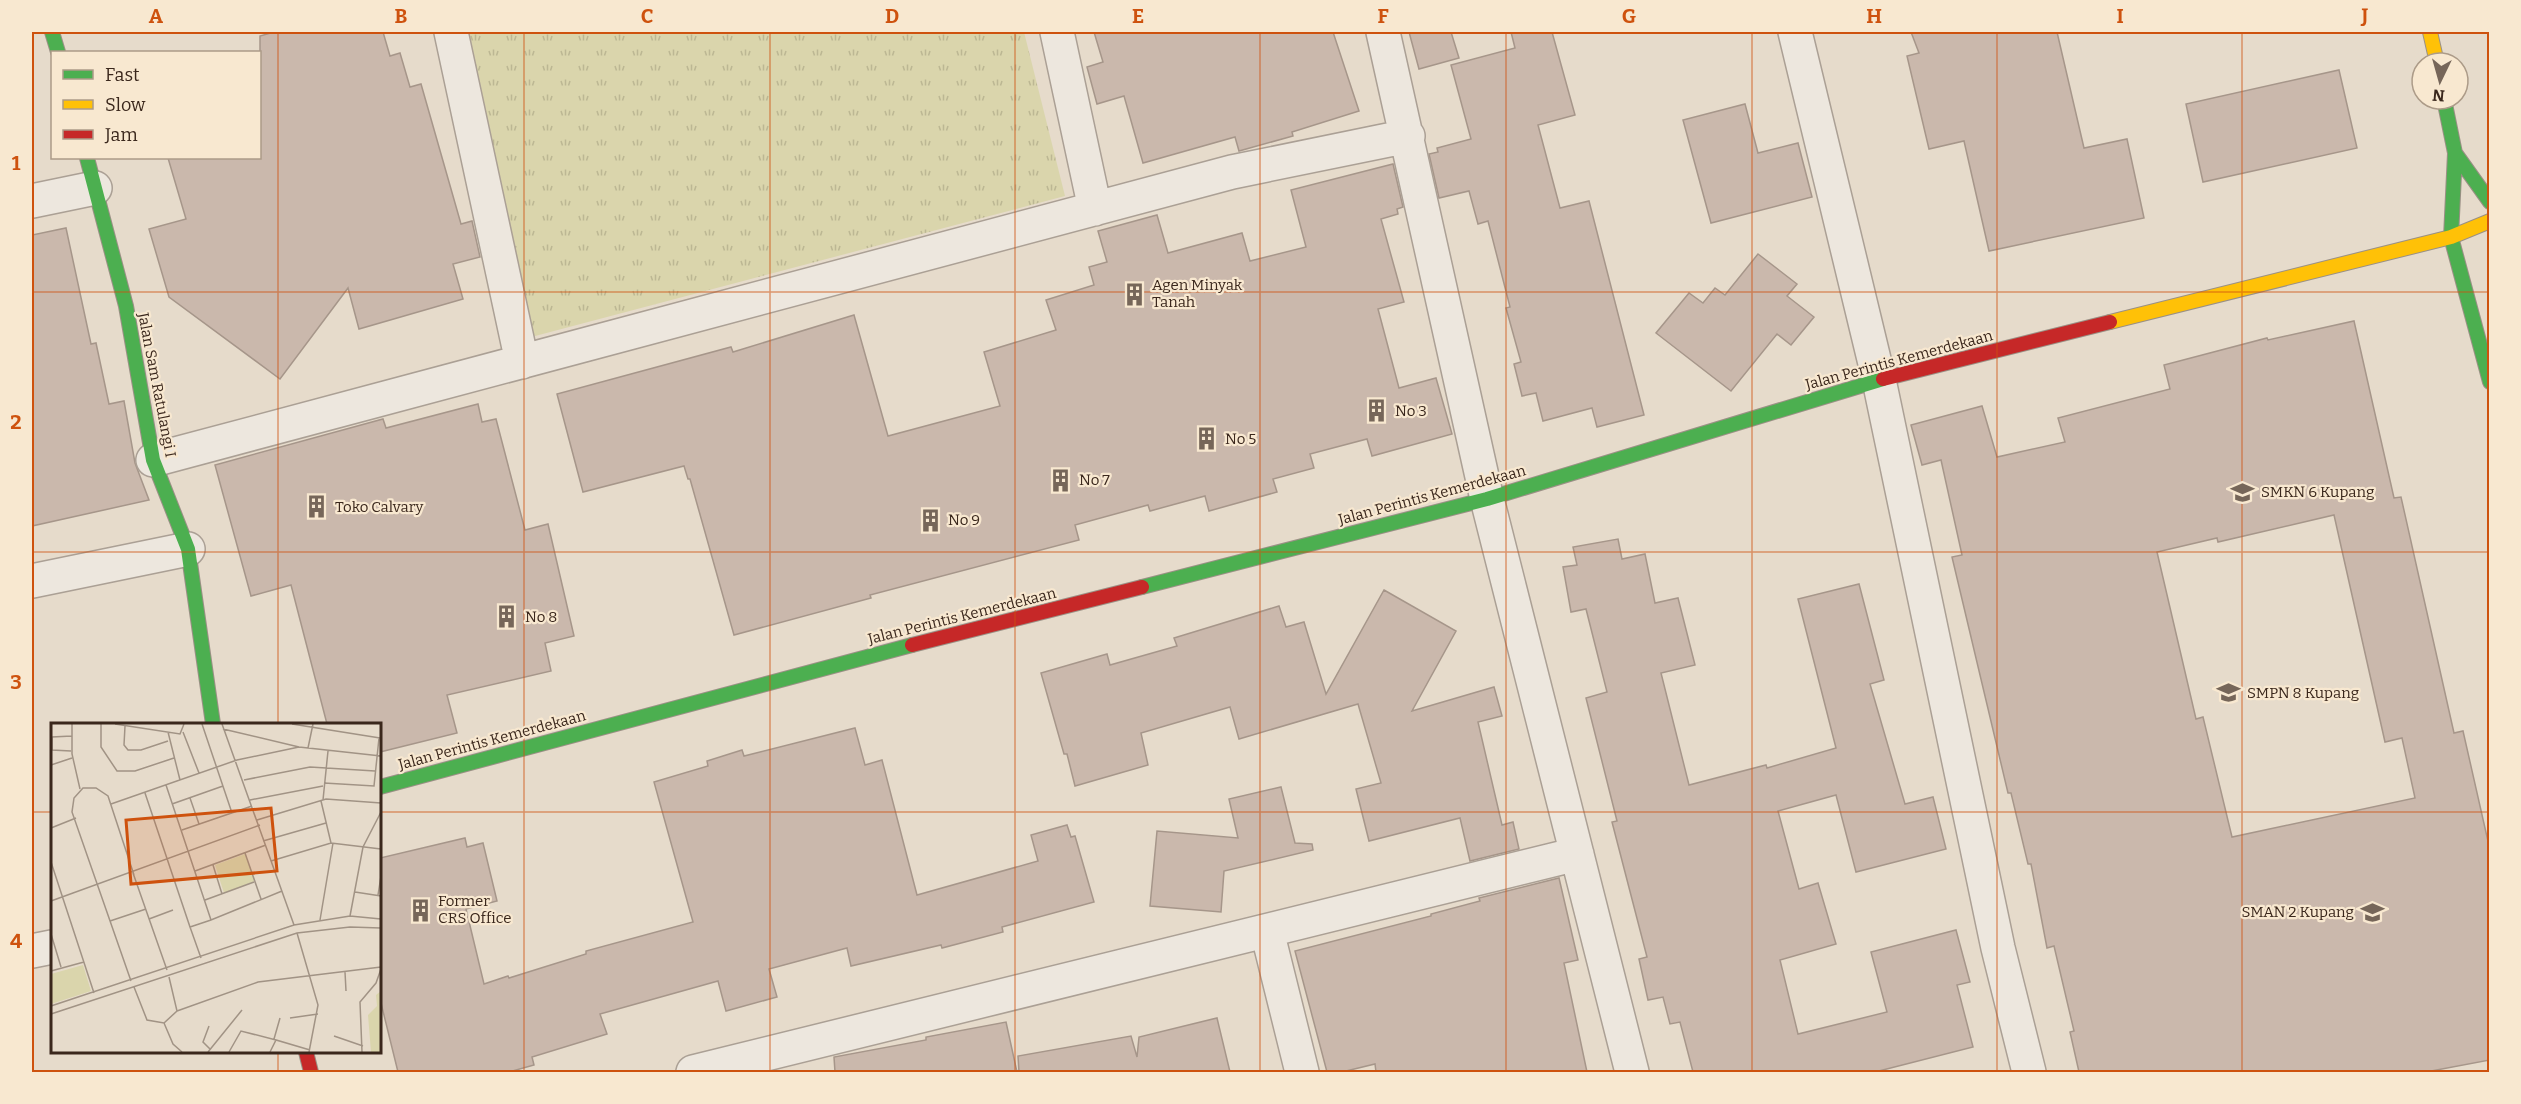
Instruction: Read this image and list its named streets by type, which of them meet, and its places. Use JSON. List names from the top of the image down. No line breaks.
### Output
{"streets":{"main road":["Jalan Perintis Kemerdekaan","Jalan Sam Ratulangi I"]},"places":{"building":["Agen Minyak Tanah","No 3","No 5","No 7","Toko Calvary","No 9","No 8","Former CRS Office"],"school or university":["SMKN 6 Kupang","SMPN 8 Kupang","SMAN 2 Kupang"]},"legend":["Fast","Slow","Jam"],"north":"bottom","grid":{"columns":["A","B","C","D","E","F","G","H","I","J"],"rows":["1","2","3","4"]}}
